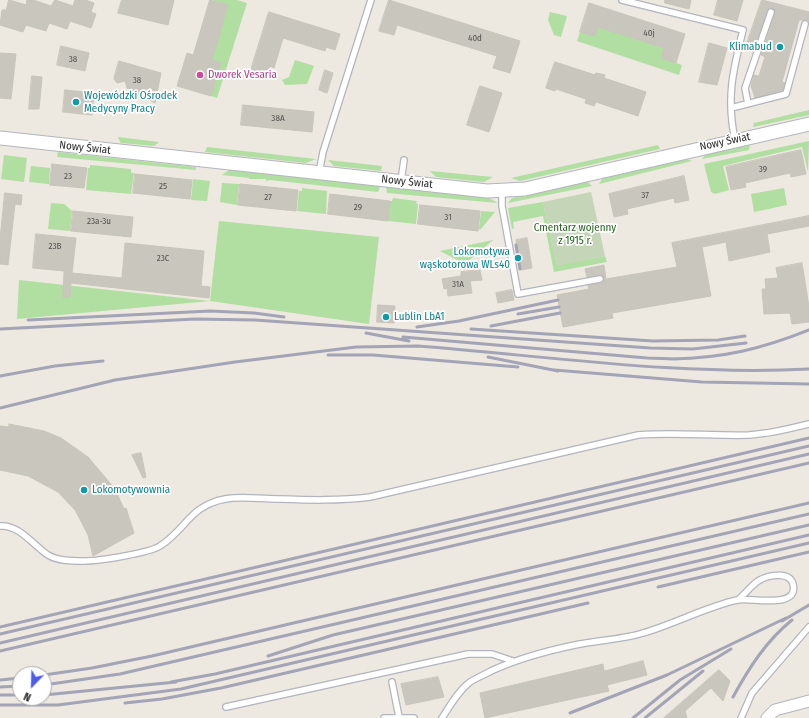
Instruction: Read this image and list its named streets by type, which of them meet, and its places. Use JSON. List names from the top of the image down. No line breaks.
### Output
{"streets":{"street":["Nowy Świat"]},"parks":["Cmentarz wojenny z 1915 r."],"places":["Klimabud","Dworek Vesaria","Wojewódzki Ośrodek Medycyny Pracy","Lokomotywa wąskotorowa WLs40","Lublin LbA1","Lokomotywownia"],"house_numbers":["40j","40d","38","38","38A","39","23","25","37","27","29","31","23a-3u","23B","23C","31A"],"north":"bottom left"}
